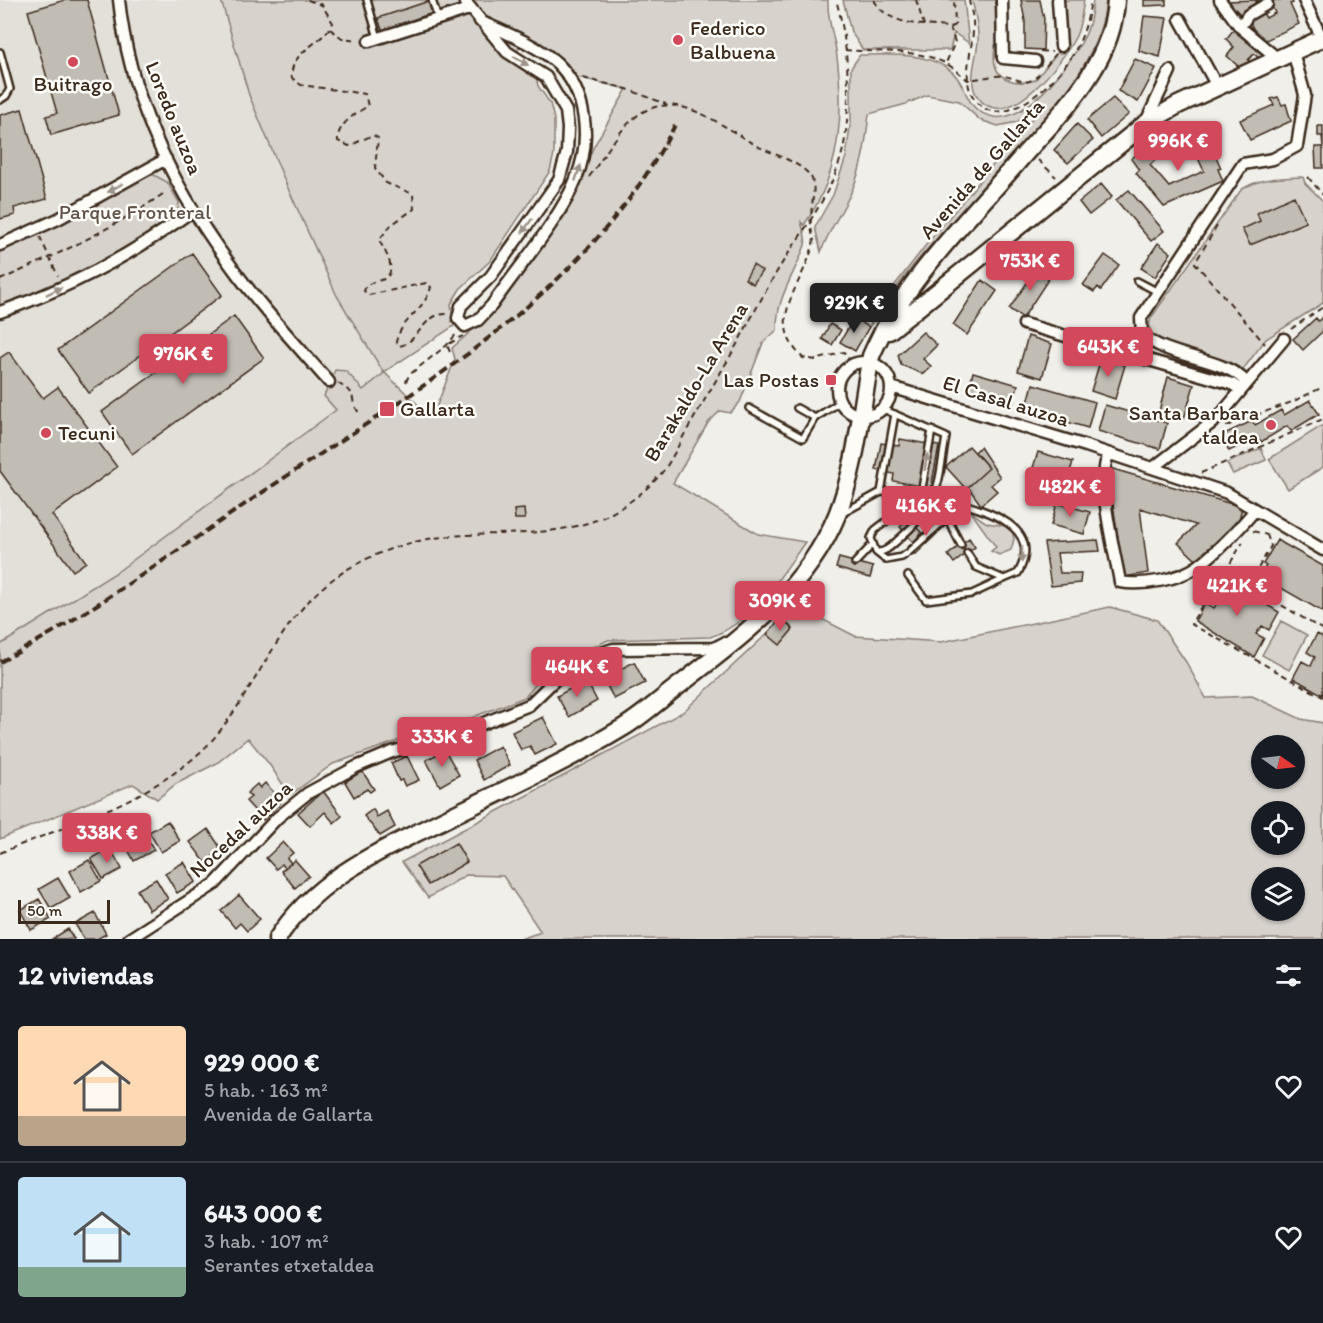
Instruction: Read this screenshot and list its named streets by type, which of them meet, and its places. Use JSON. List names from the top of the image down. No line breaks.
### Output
{"streets":{"street":["Loredo auzoa","Avenida de Gallarta","El Casal auzoa","Nocedal auzoa"],"path":["Barakaldo-La Arena"]},"crossings":[["Avenida de Gallarta","Nocedal auzoa"]],"parks":["Parque Fronteral"],"places":{"other":["Federico Balbuena","Buitrago","Santa Barbara taldea","Tecuni"],"transit":["Las Postas","Gallarta"]},"scale_bar":"50 m","north":"right","page":{"price":["996K €","753K €","929K €","643K €","976K €","482K €","416K €","421K €","309K €","464K €","333K €","338K €"],"scale":"50 m","heading":"12 viviendas","list":[{"name":"929 000 €","note":"5 hab. · 163 m² · Avenida de Gallarta"},{"name":"643 000 €","note":"3 hab. · 107 m² · Serantes etxetaldea"}]}}
